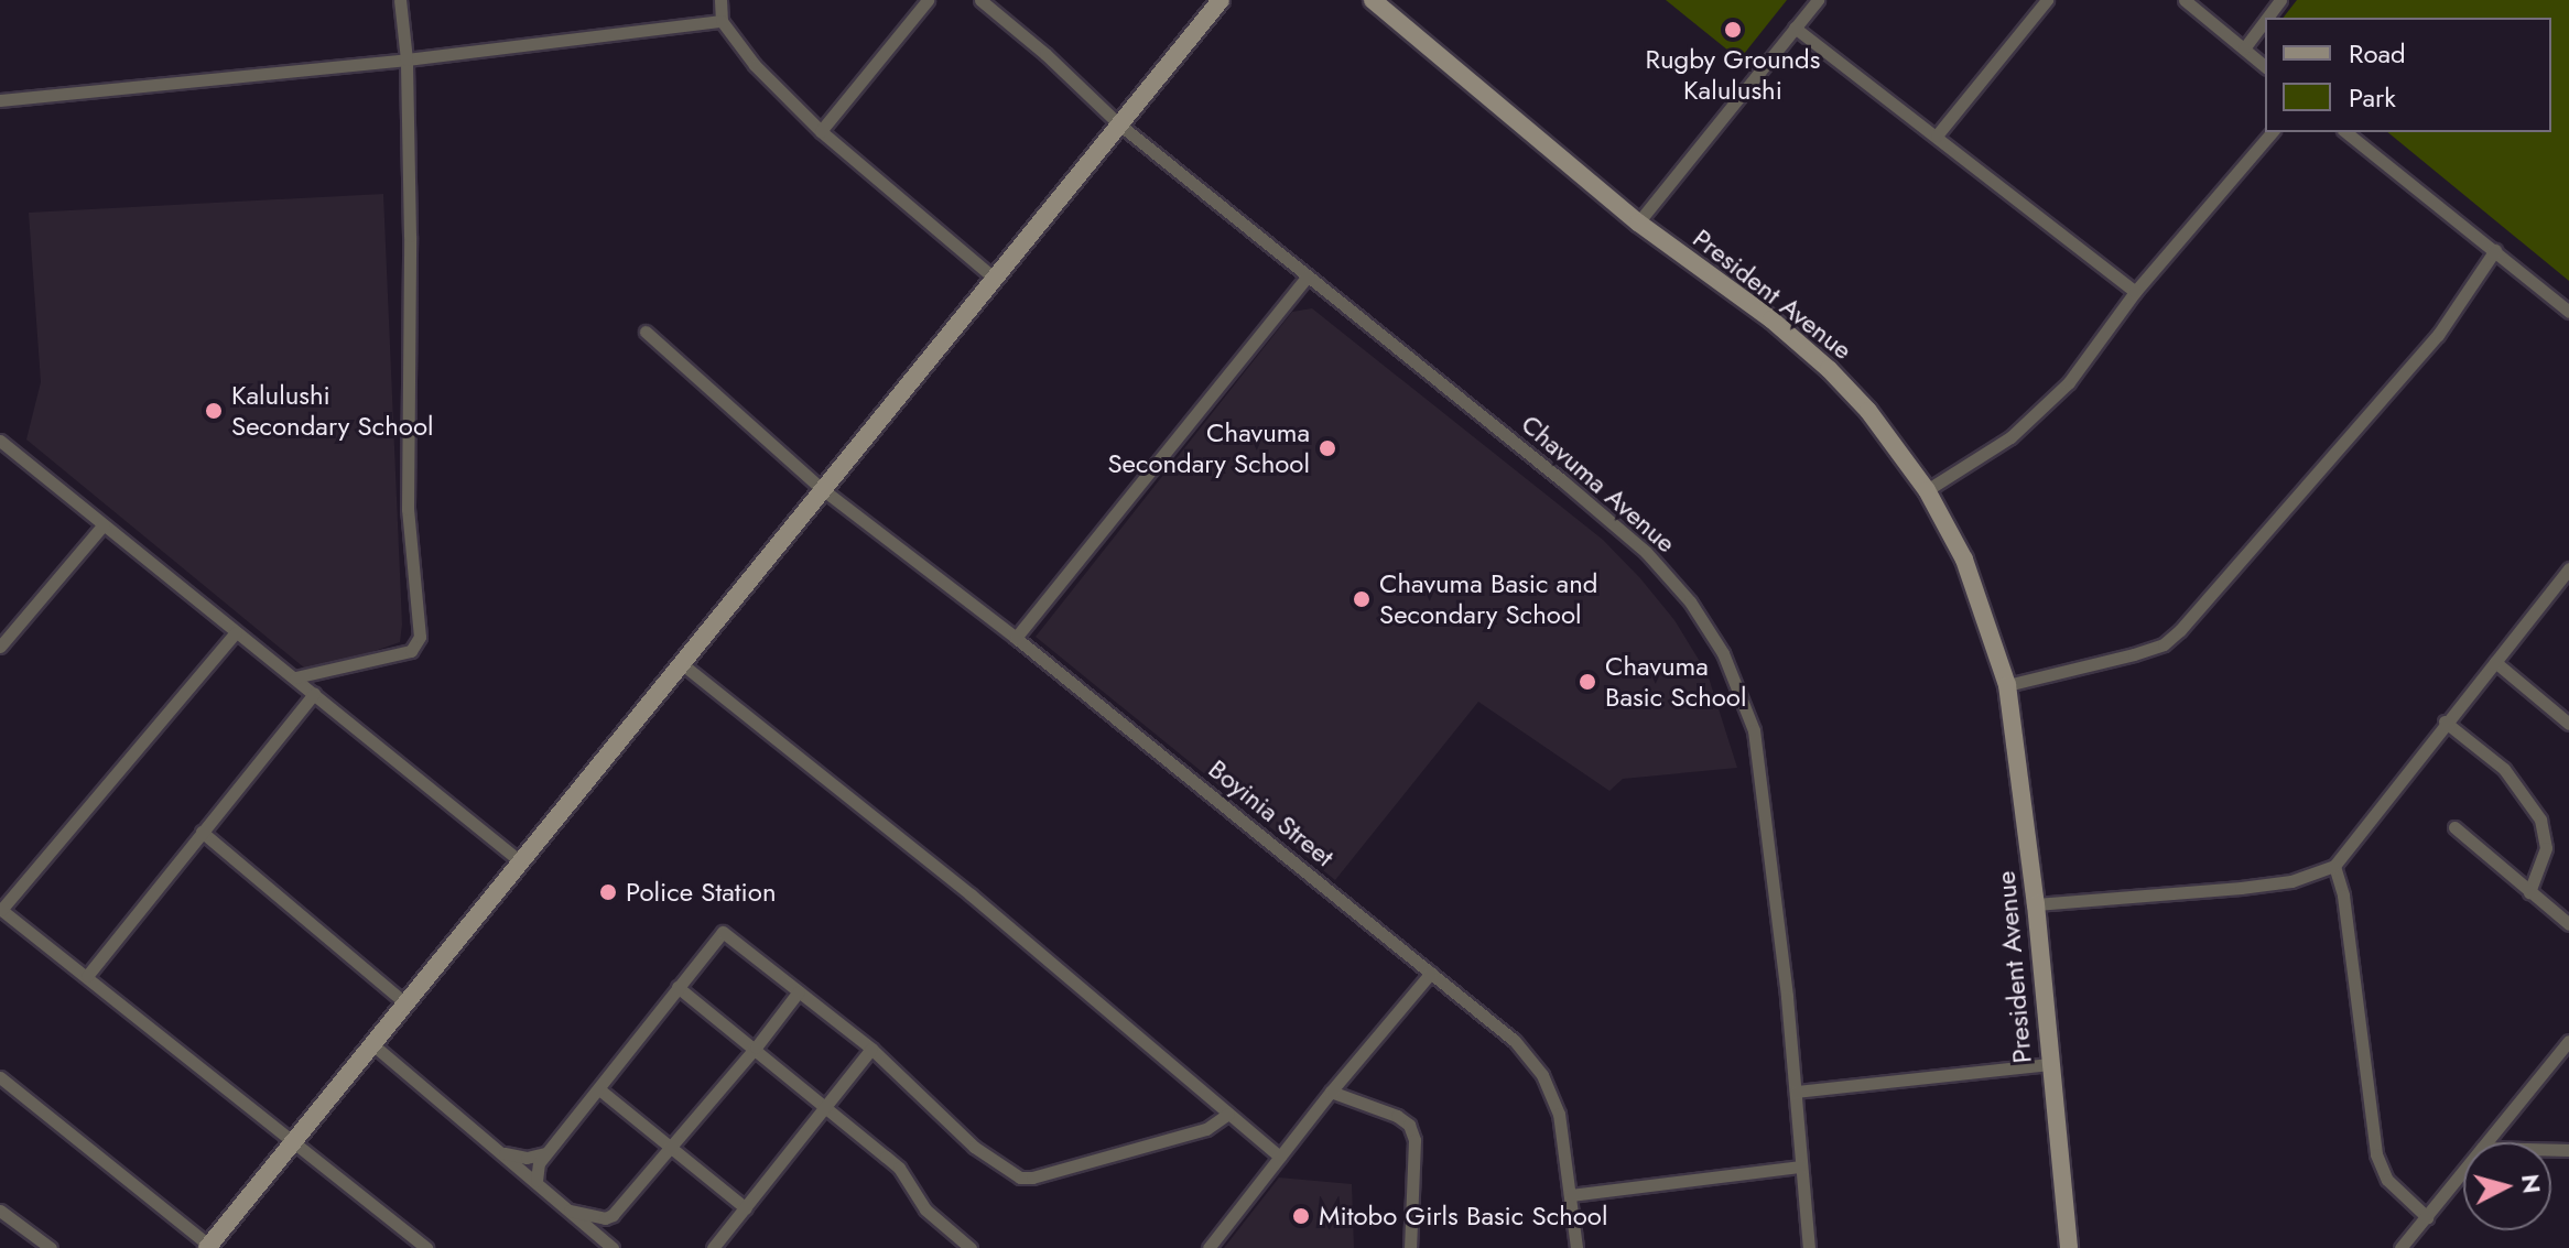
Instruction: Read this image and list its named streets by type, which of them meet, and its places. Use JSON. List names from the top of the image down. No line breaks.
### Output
{"streets":{"street":["President Avenue","Chavuma Avenue","Boyinia Street"]},"places":["Rugby Grounds Kalulushi","Kalulushi Secondary School","Chavuma Secondary School","Chavuma Basic and Secondary School","Chavuma Basic School","Police Station","Mitobo Girls Basic School"],"legend":["Road","Park"],"north":"right"}
